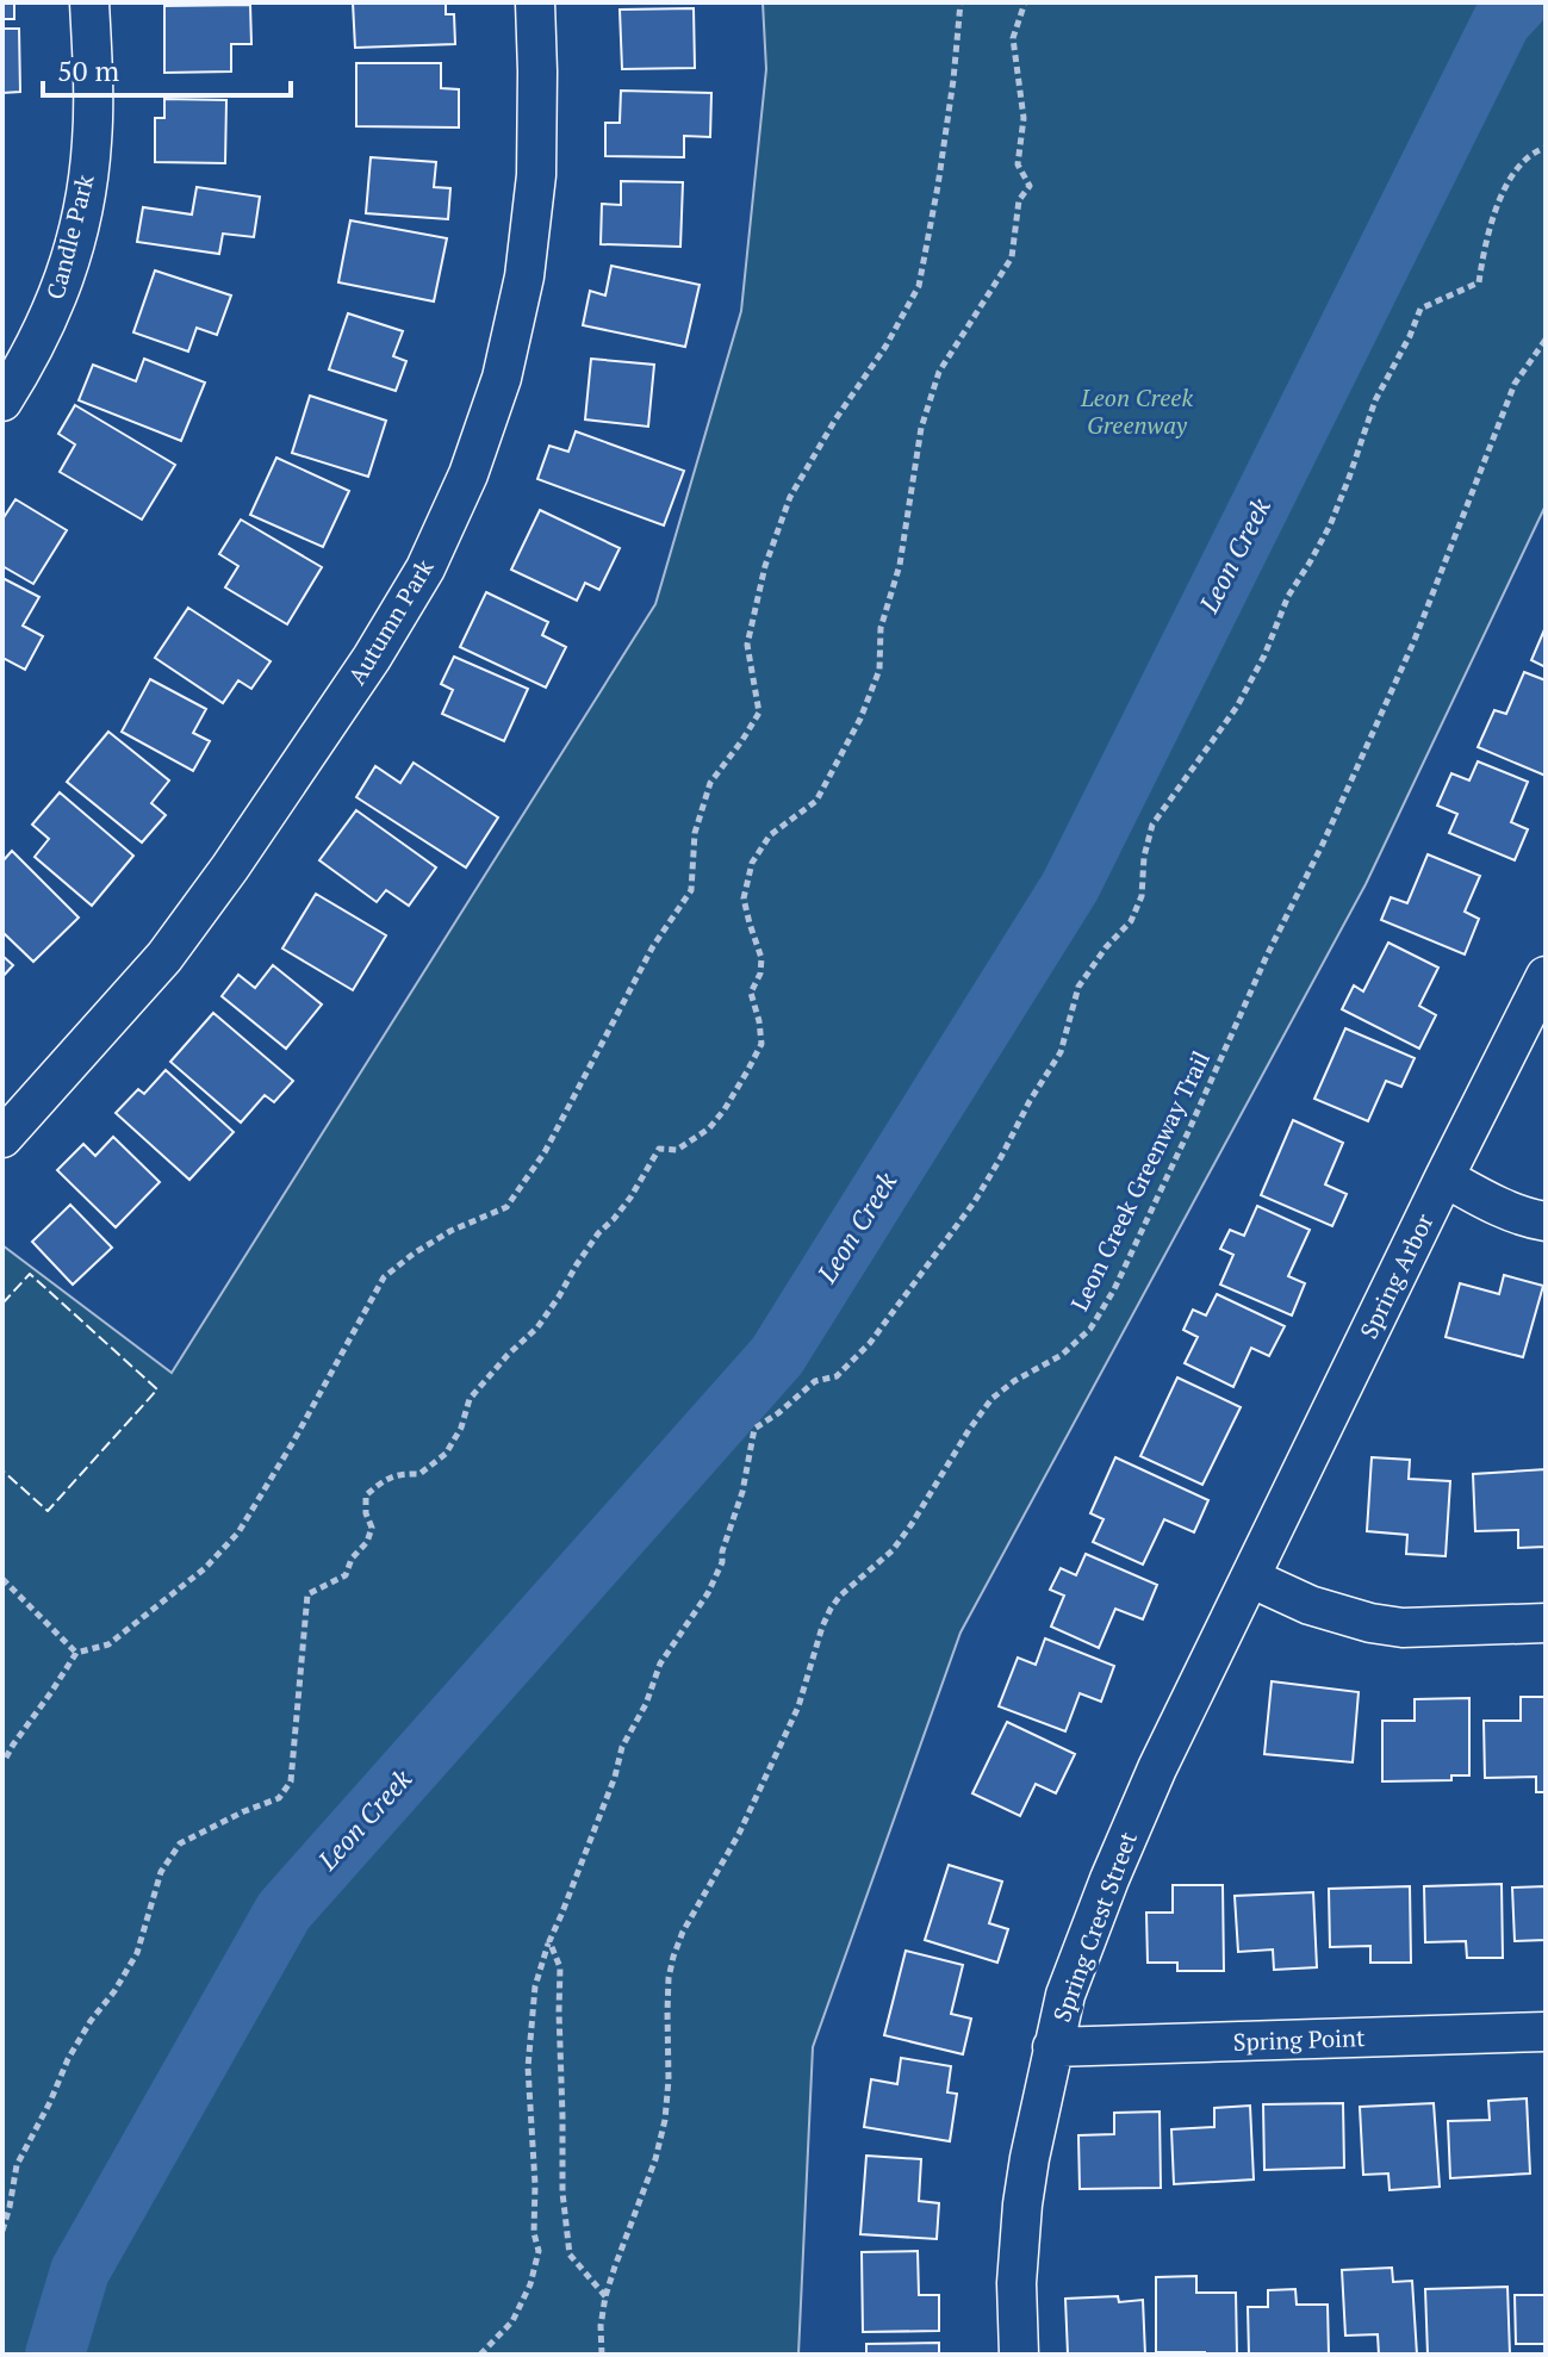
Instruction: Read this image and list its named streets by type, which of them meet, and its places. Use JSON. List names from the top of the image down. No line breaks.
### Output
{"streets":{"street":["Candle Park","Autumn Park","Spring Arbor","Spring Crest Street","Spring Point"],"path":["Leon Creek Greenway Trail"]},"crossings":[["Spring Arbor","Spring Crest Street"],["Spring Crest Street","Spring Point"]],"water":["Leon Creek"],"parks":["Leon Creek Greenway"],"scale_bar":"50 m"}
